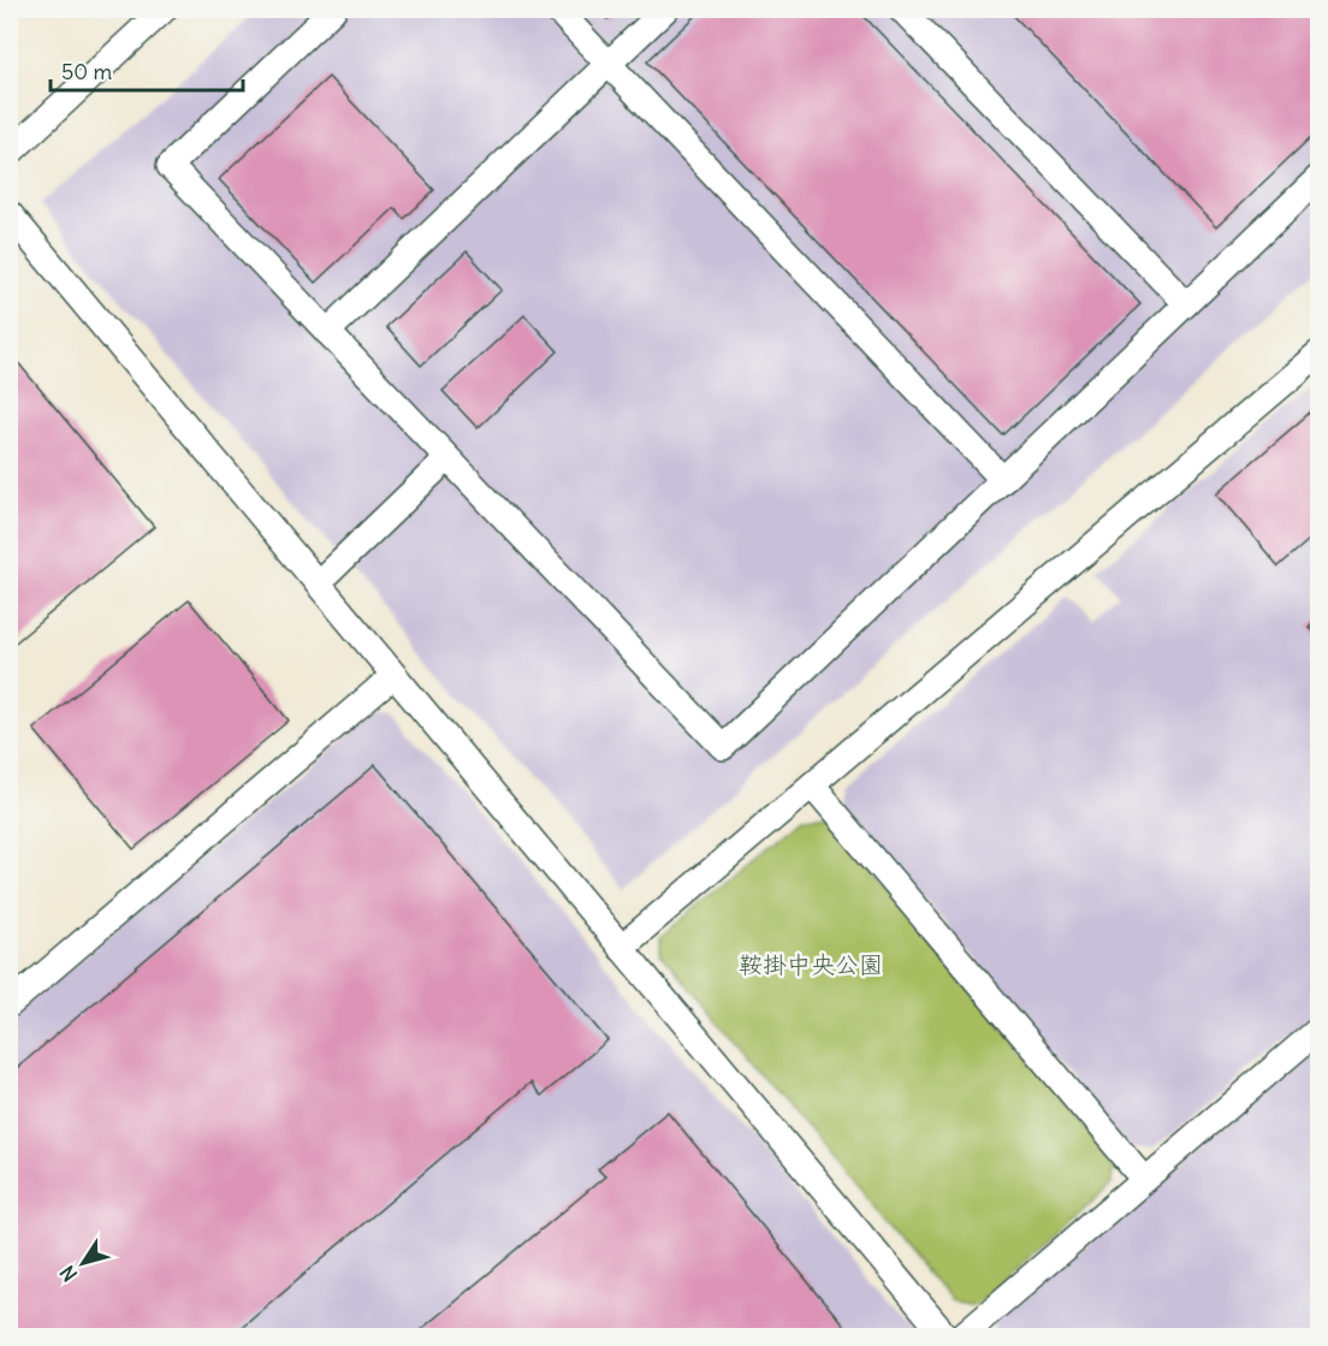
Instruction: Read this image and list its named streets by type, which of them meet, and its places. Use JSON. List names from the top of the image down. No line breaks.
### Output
{"parks":["鞍掛中央公園"],"scale_bar":"50 m","north":"bottom left"}
